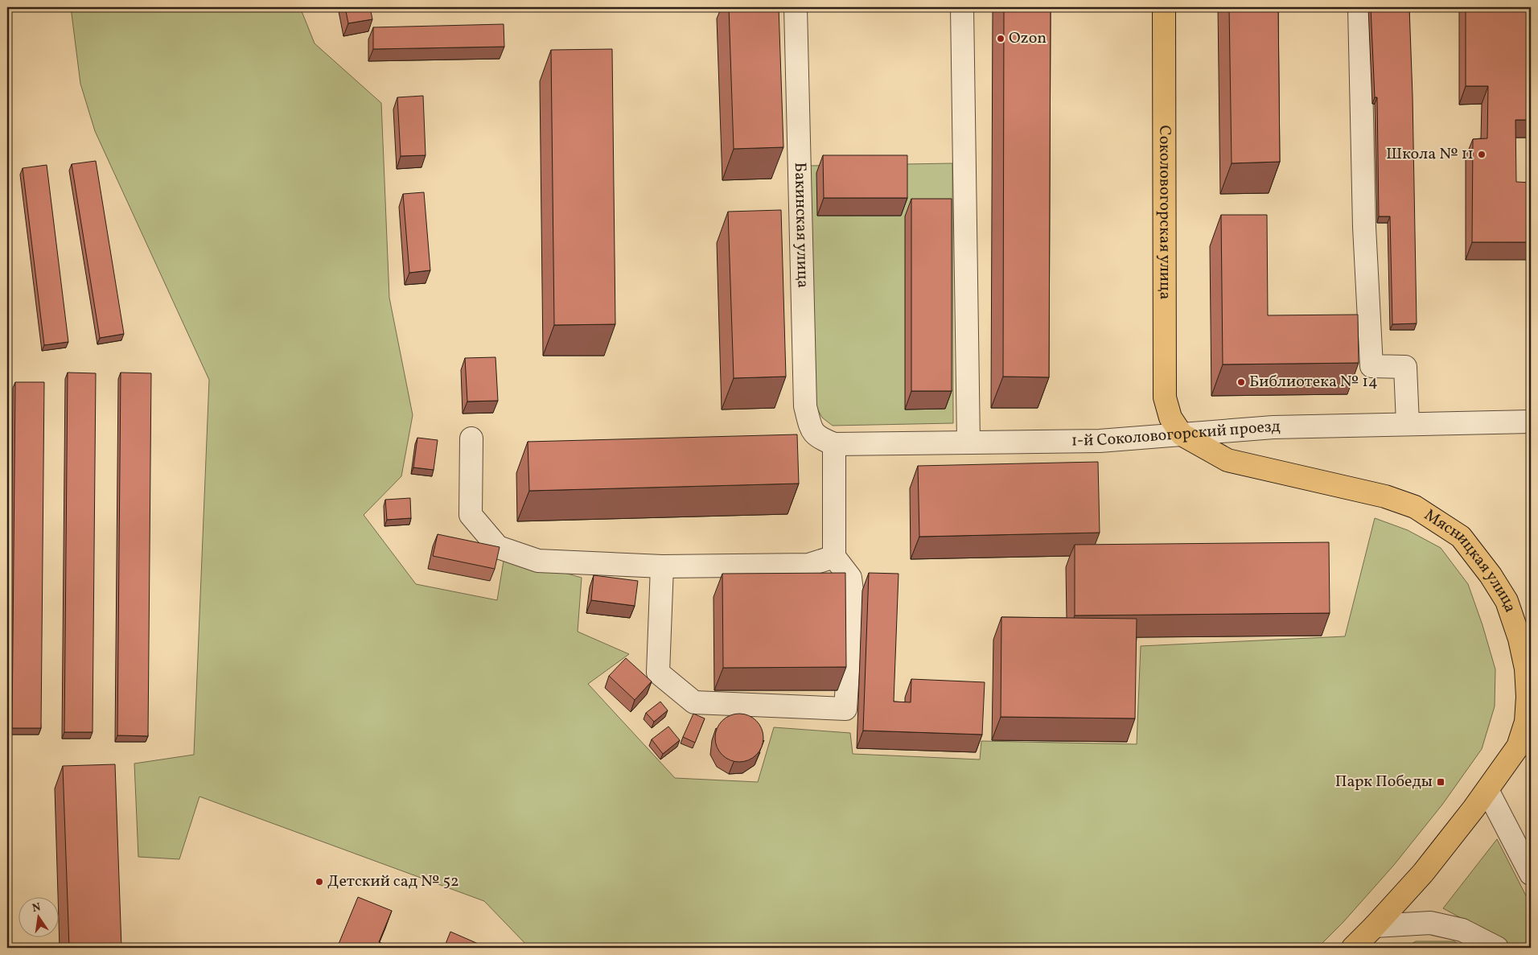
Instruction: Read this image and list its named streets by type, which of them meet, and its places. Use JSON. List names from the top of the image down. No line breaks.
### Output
{"streets":{"main road":["Соколовогорская улица","Мясницкая улица"],"street":["Бакинская улица","1-й Соколовогорский проезд"]},"crossings":[["Соколовогорская улица","1-й Соколовогорский проезд"],["Соколовогорская улица","Мясницкая улица"],["Бакинская улица","1-й Соколовогорский проезд"],["1-й Соколовогорский проезд","Мясницкая улица"]],"places":{"other":["Ozon","Школа № 11","Библиотека № 14","Детский сад № 52"],"transit":["Парк Победы"]},"north":"top"}
